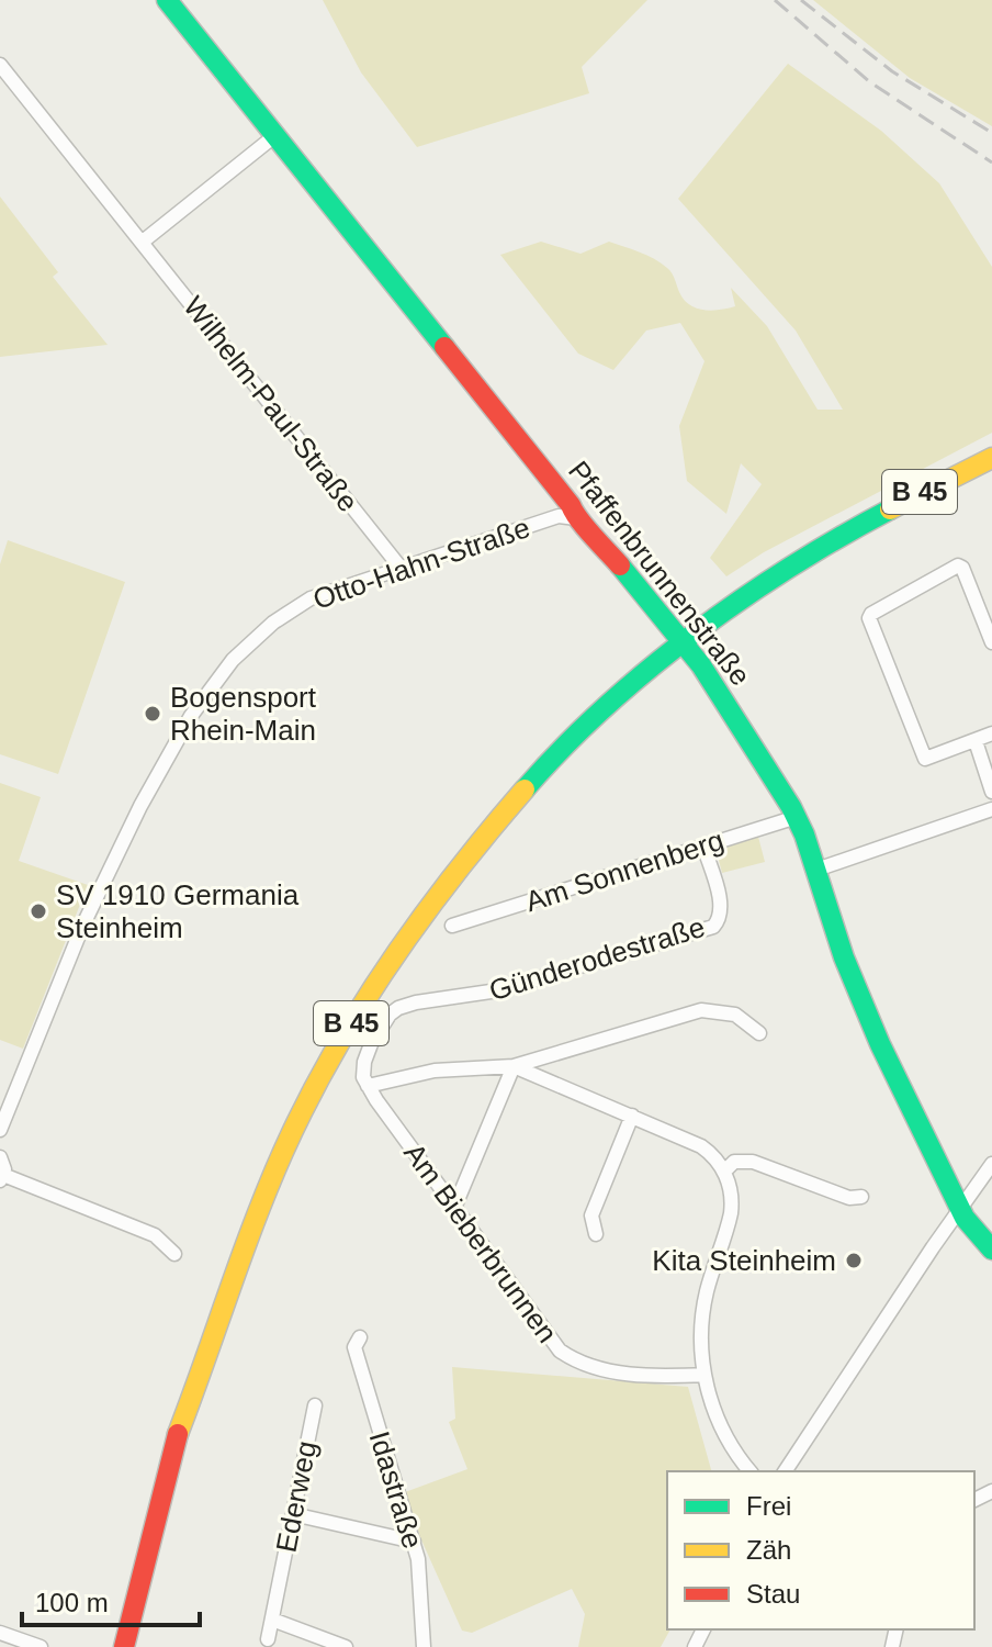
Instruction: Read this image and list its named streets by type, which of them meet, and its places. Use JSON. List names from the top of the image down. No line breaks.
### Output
{"streets":{"main road":["B 45","Pfaffenbrunnenstraße"],"street":["Wilhelm-Paul-Straße","Otto-Hahn-Straße","Am Sonnenberg","Günderodestraße","Am Bieberbrunnen","Idastraße","Ederweg"]},"crossings":[["Wilhelm-Paul-Straße","Otto-Hahn-Straße"],["B 45","Pfaffenbrunnenstraße"],["Otto-Hahn-Straße","Pfaffenbrunnenstraße"],["Pfaffenbrunnenstraße","Am Sonnenberg"],["Am Sonnenberg","Günderodestraße"],["Günderodestraße","Am Bieberbrunnen"]],"places":["Bogensport Rhein-Main","SV 1910 Germania Steinheim","Kita Steinheim"],"legend":["Frei","Zäh","Stau"],"scale_bar":"100 m"}
